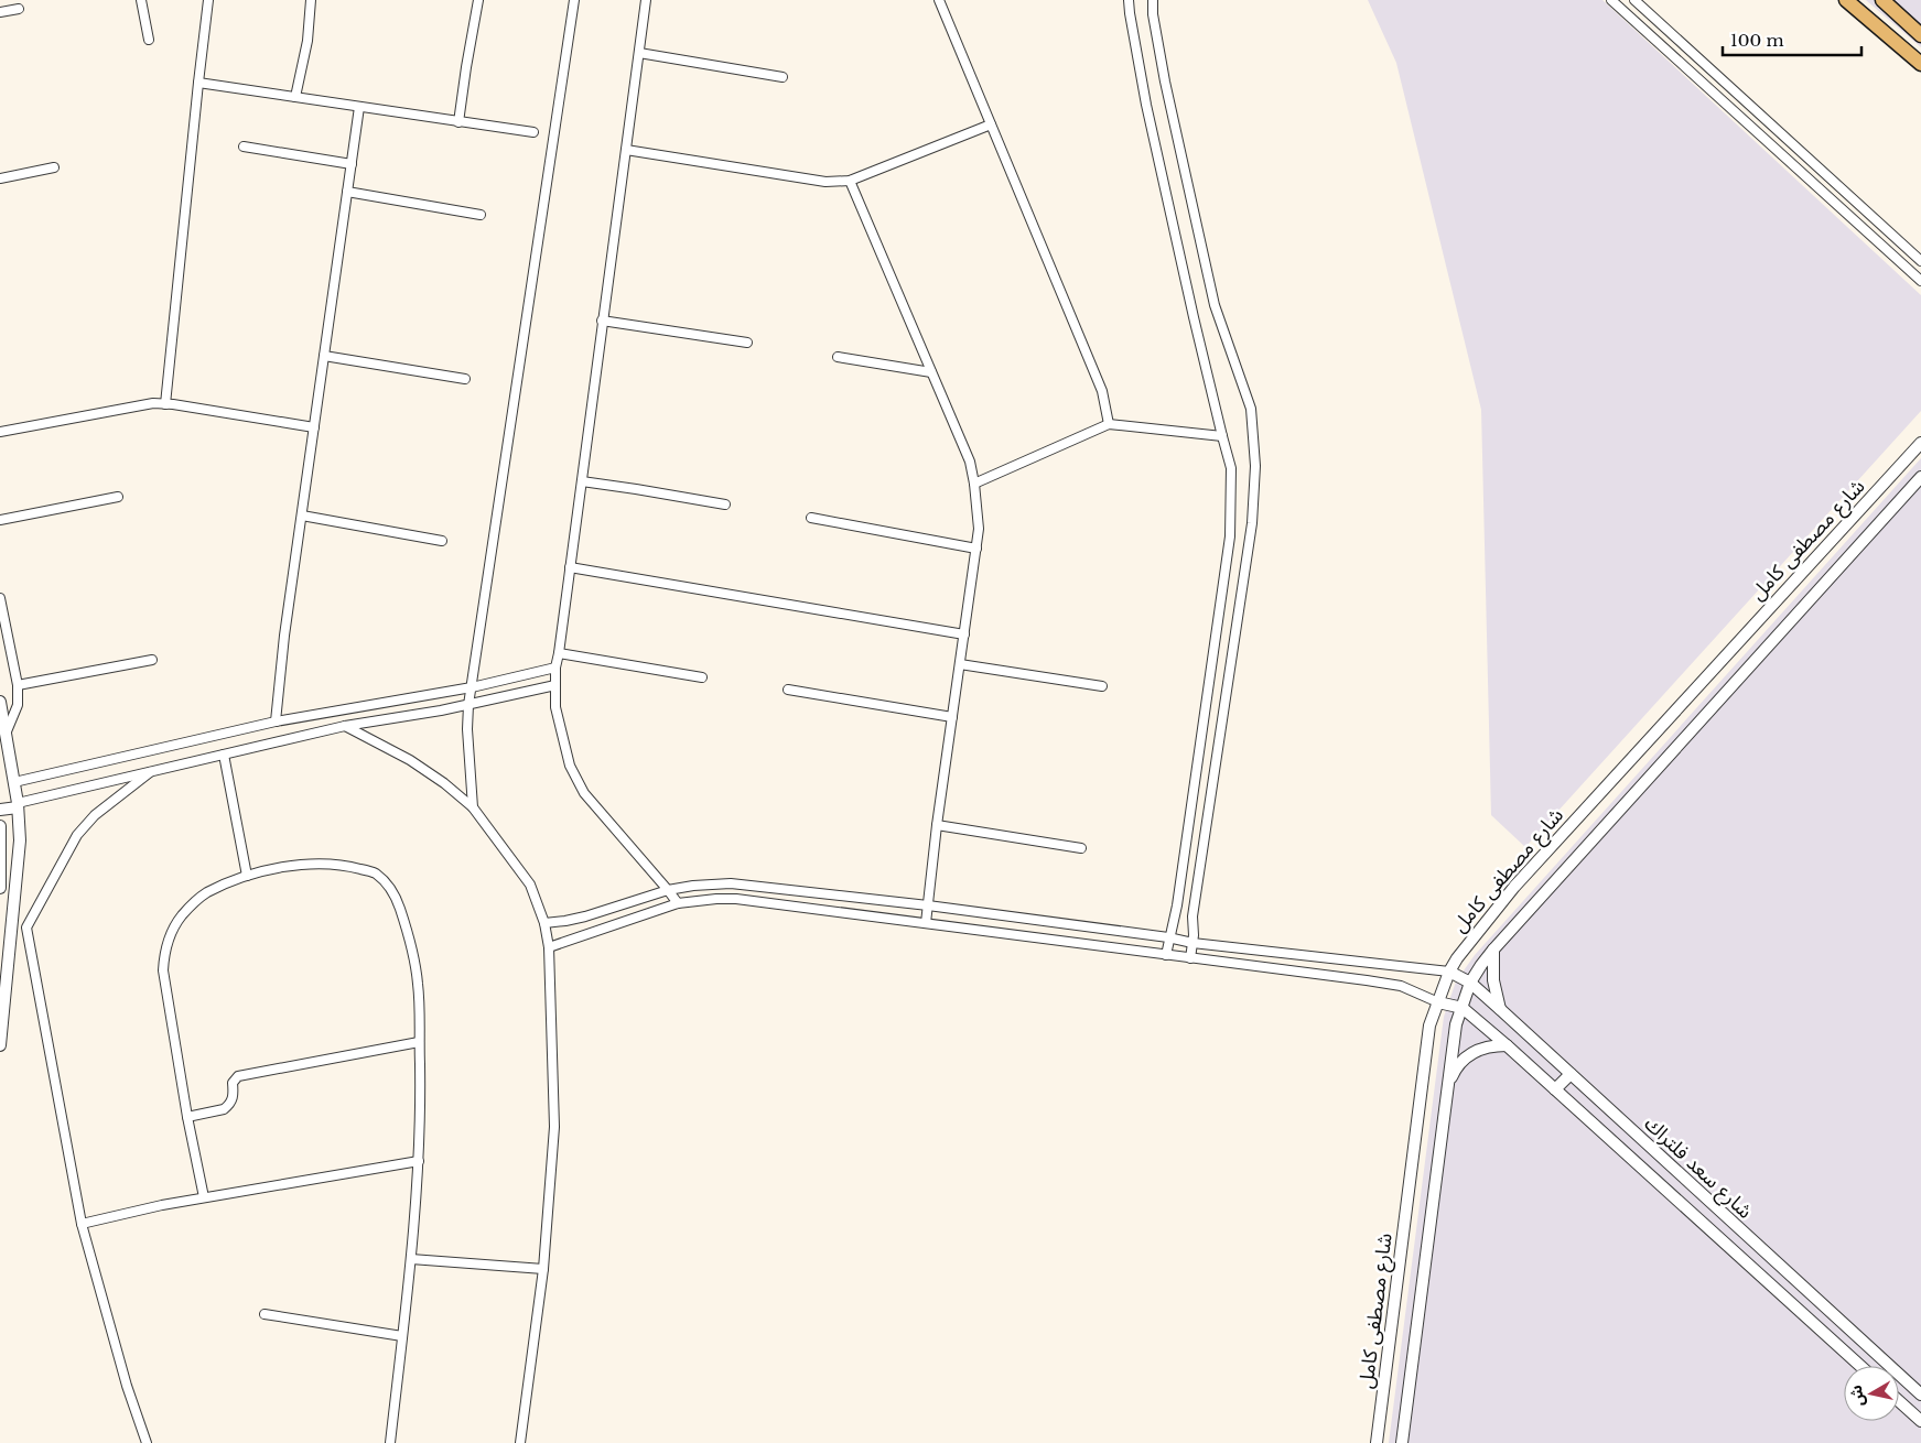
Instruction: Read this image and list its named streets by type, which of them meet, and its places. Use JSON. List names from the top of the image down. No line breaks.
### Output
{"streets":{"street":["شارع مصطفى كامل","شارع سعد فلتراك"]},"crossings":[["شارع مصطفى كامل","شارع سعد فلتراك"]],"scale_bar":"100 m","north":"left"}
